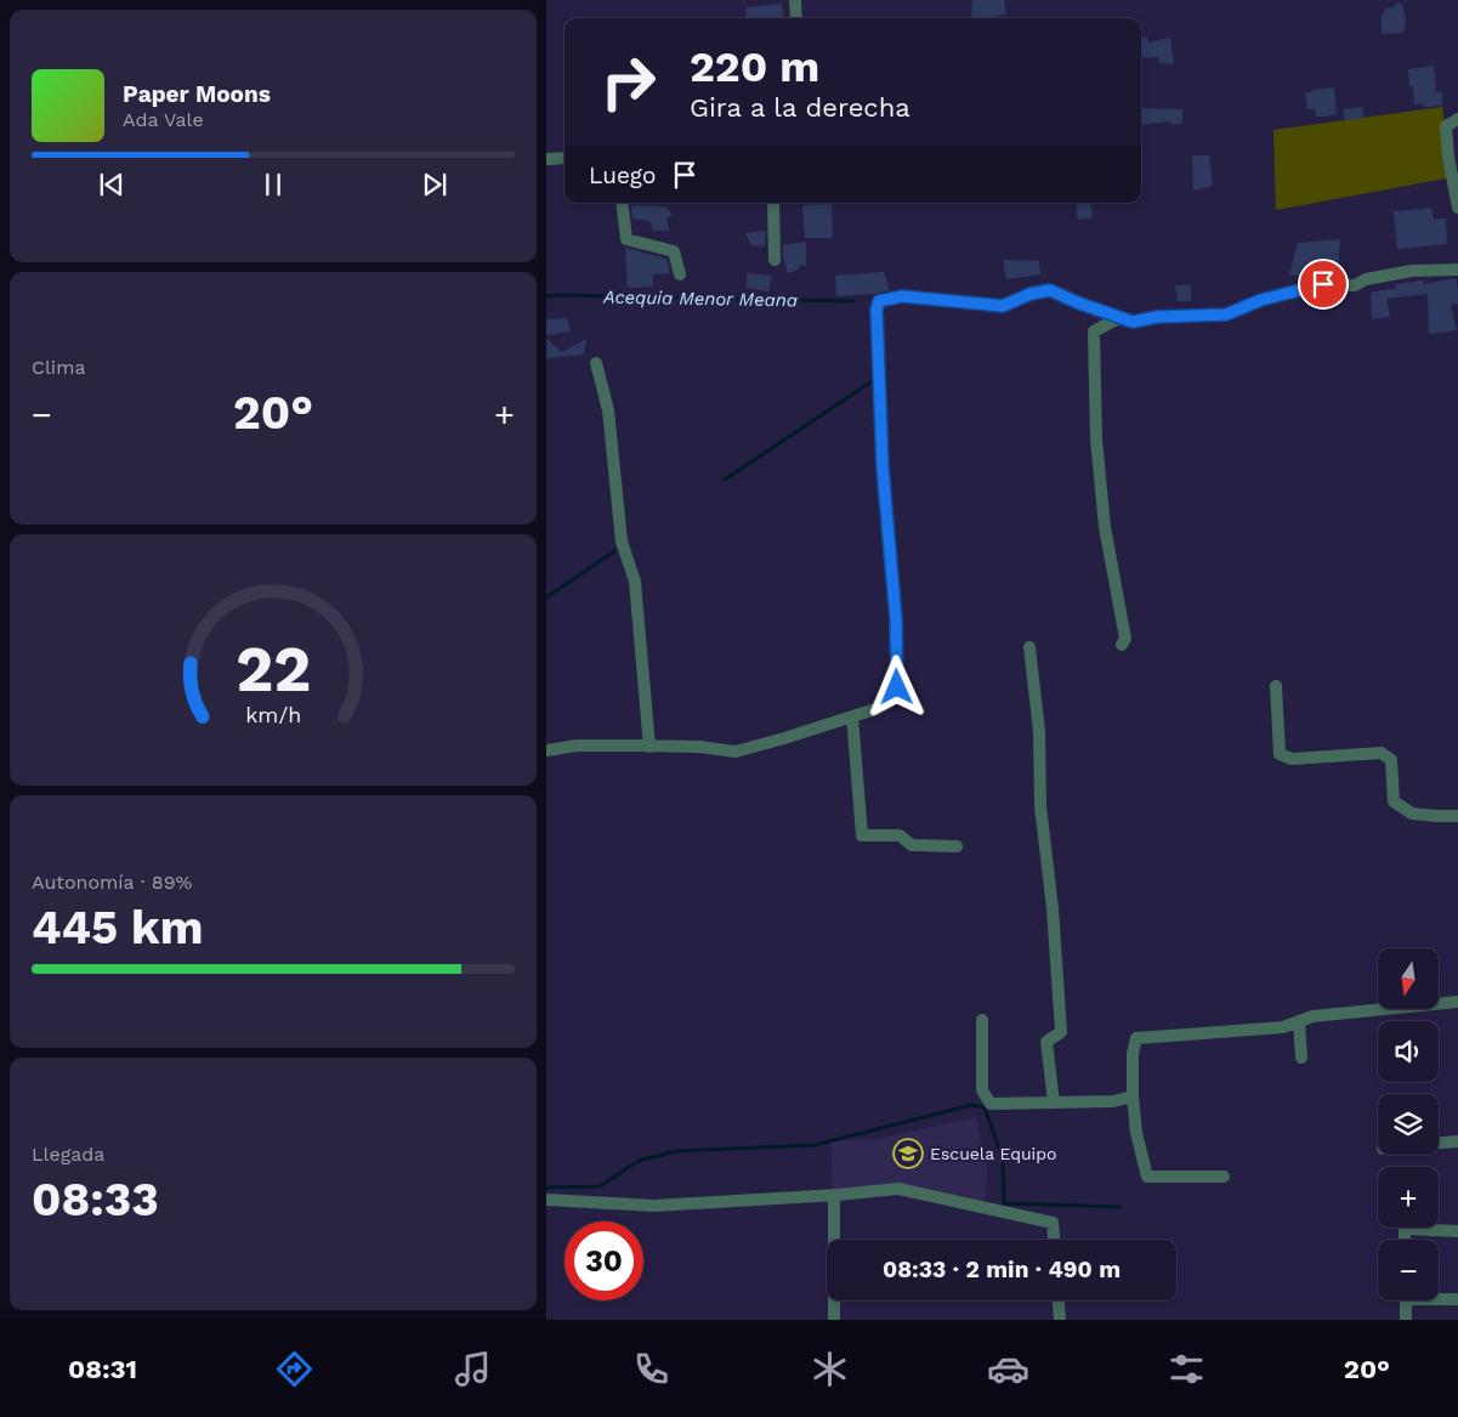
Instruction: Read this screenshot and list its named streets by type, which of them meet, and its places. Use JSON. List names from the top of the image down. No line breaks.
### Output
{"water":["Acequia Menor Meana"],"places":{"school or university":["Escuela Equipo"]},"north":"bottom","page":{"turn":["220 m","Gira a la derecha"],"song":["Paper Moons","Ada Vale"],"then":"Luego","tile":["Clima",["Autonomía · 89%","445 km"],["Llegada","08:33"]],"heat":["−","20°","+"],"map_buttons":["+","−"],"limit":"30","trip":"08:33 · 2 min · 490 m","tabs":["08:31","20°"],"gauge":["22","km/h"]}}
